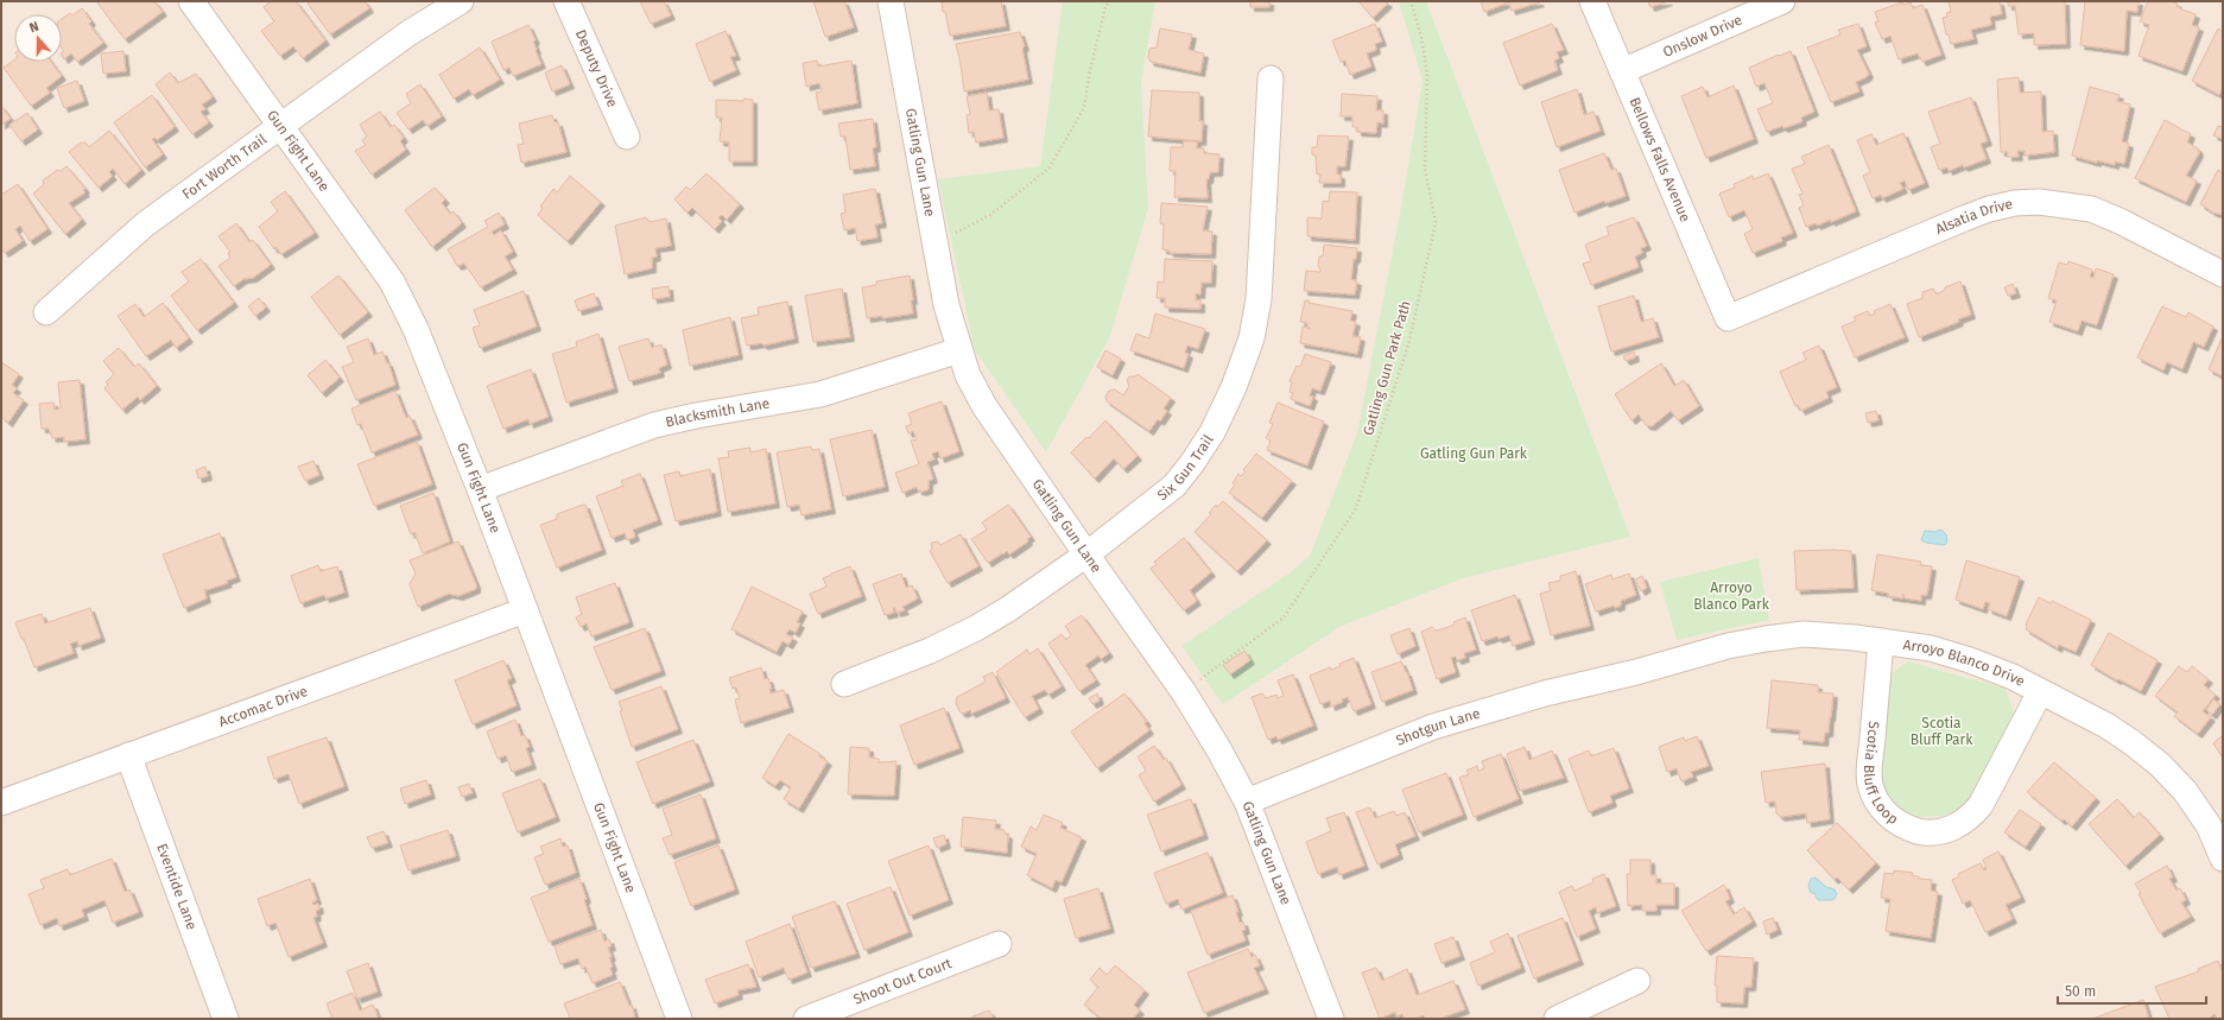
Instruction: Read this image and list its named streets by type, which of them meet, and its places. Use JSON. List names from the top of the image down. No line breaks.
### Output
{"streets":{"street":["Onslow Drive","Deputy Drive","Gun Fight Lane","Bellows Falls Avenue","Gatling Gun Lane","Fort Worth Trail","Alsatia Drive","Blacksmith Lane","Six Gun Trail","Arroyo Blanco Drive","Accomac Drive","Shotgun Lane","Scotia Bluff Loop","Eventide Lane","Shoot Out Court"],"path":["Gatling Gun Park Path"]},"crossings":[["Onslow Drive","Bellows Falls Avenue"],["Gun Fight Lane","Fort Worth Trail"],["Gun Fight Lane","Blacksmith Lane"],["Gun Fight Lane","Accomac Drive"],["Bellows Falls Avenue","Alsatia Drive"],["Gatling Gun Lane","Blacksmith Lane"],["Gatling Gun Lane","Six Gun Trail"],["Gatling Gun Lane","Shotgun Lane"],["Arroyo Blanco Drive","Shotgun Lane"],["Arroyo Blanco Drive","Scotia Bluff Loop"],["Accomac Drive","Eventide Lane"]],"parks":["Gatling Gun Park","Arroyo Blanco Park","Scotia Bluff Park"],"scale_bar":"50 m","north":"top"}
